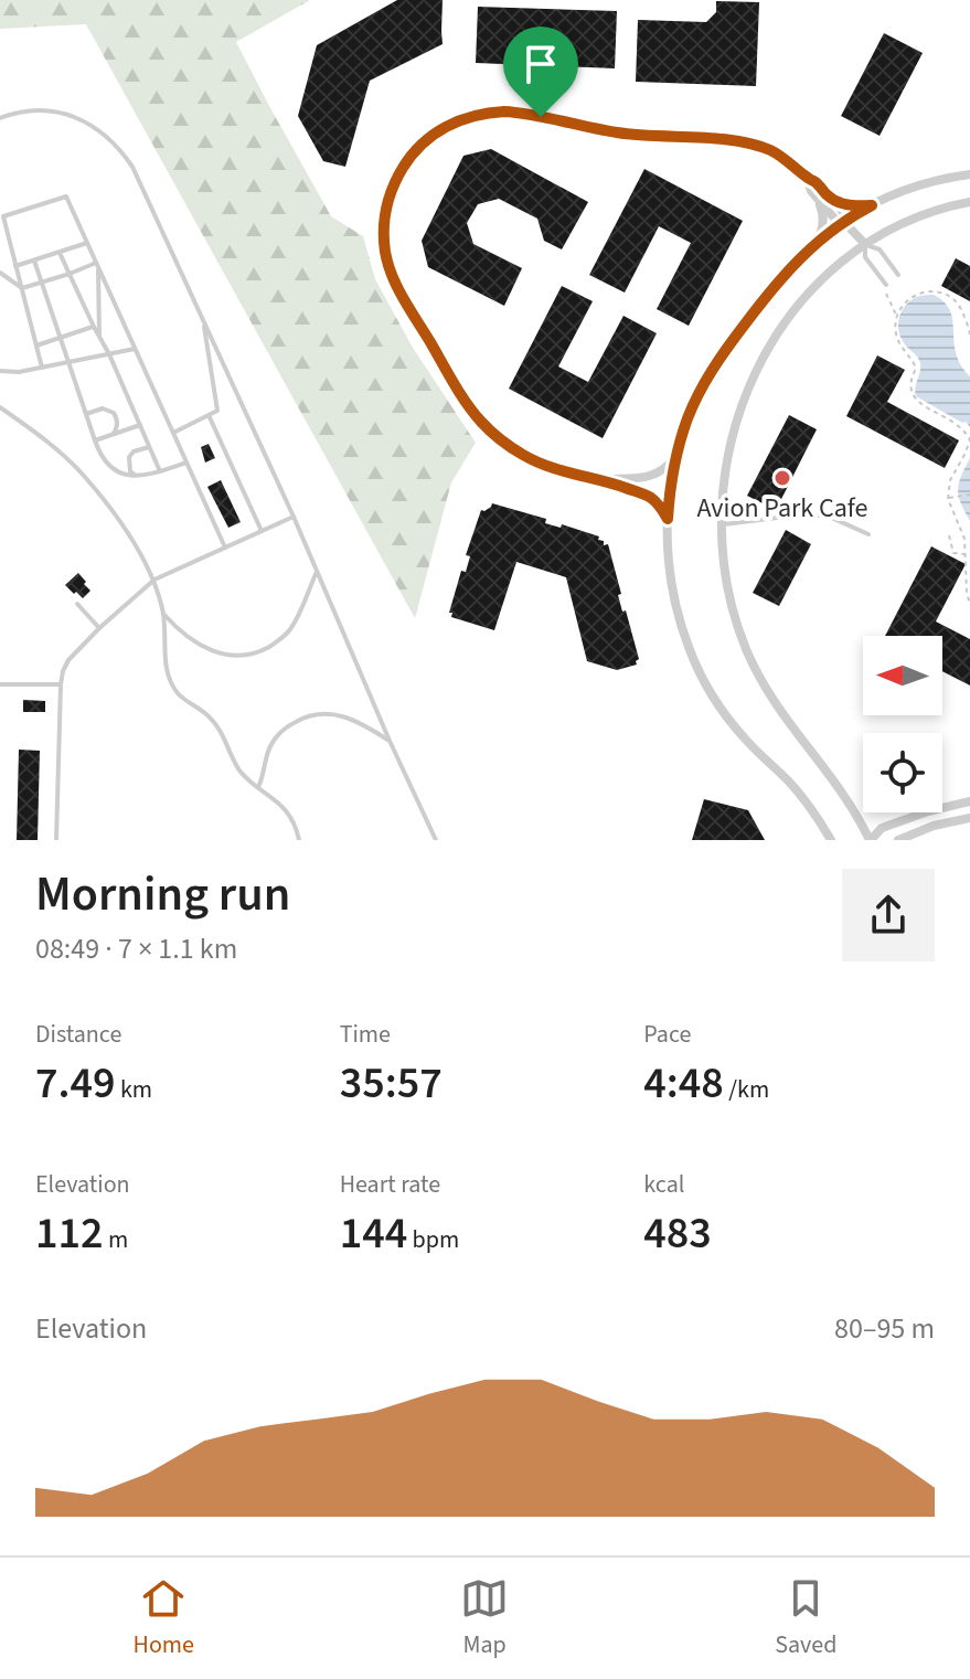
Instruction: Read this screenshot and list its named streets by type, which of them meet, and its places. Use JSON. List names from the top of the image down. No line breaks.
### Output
{"places":["Avion Park Cafe"],"north":"left","page":{"heading":["Morning run","08:49 · 7 × 1.1 km"],"stats":[["Distance","7.49 km"],["Time","35:57"],["Pace","4:48 /km"],["Elevation","112 m"],["Heart rate","144 bpm"],["kcal","483"]],"chart":["Elevation","80–95 m"],"tabs":["Home","Map","Saved"]}}
